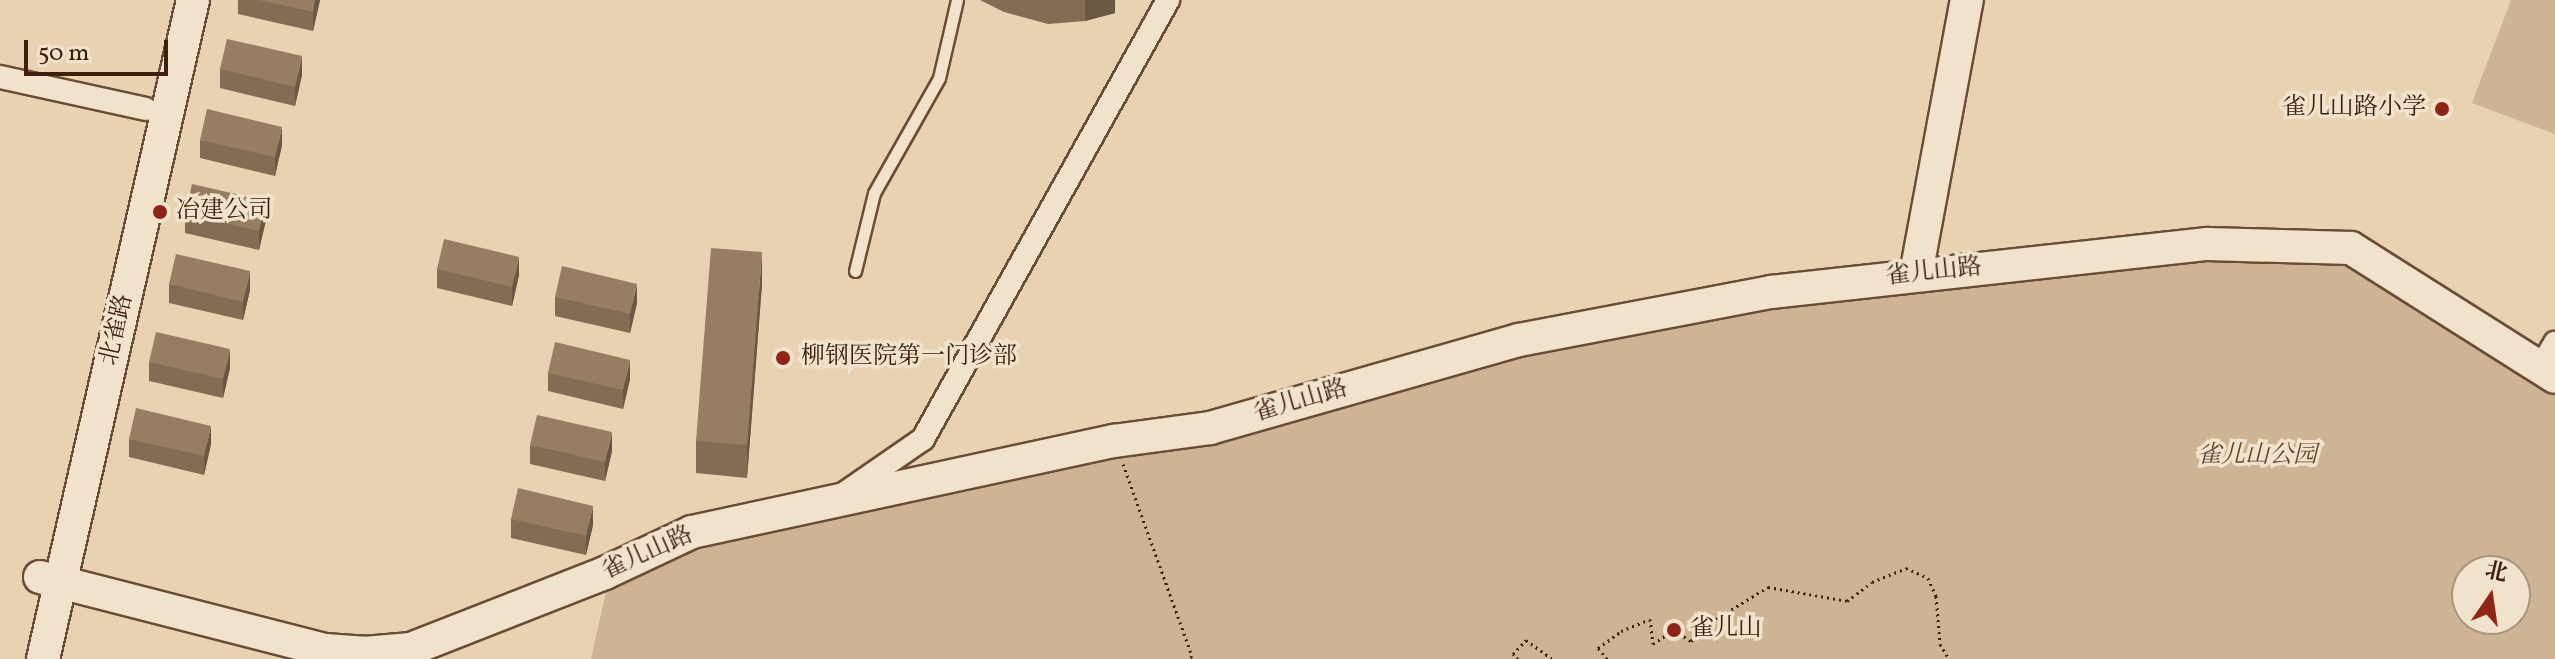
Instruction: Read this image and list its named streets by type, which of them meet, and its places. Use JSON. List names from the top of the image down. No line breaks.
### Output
{"streets":{"street":["雀儿山路","北雀路"]},"crossings":[["雀儿山路","北雀路"]],"parks":["雀儿山公园"],"places":["雀儿山路小学","冶建公司","柳钢医院第一门诊部","雀儿山"],"scale_bar":"50 m","north":"top"}
